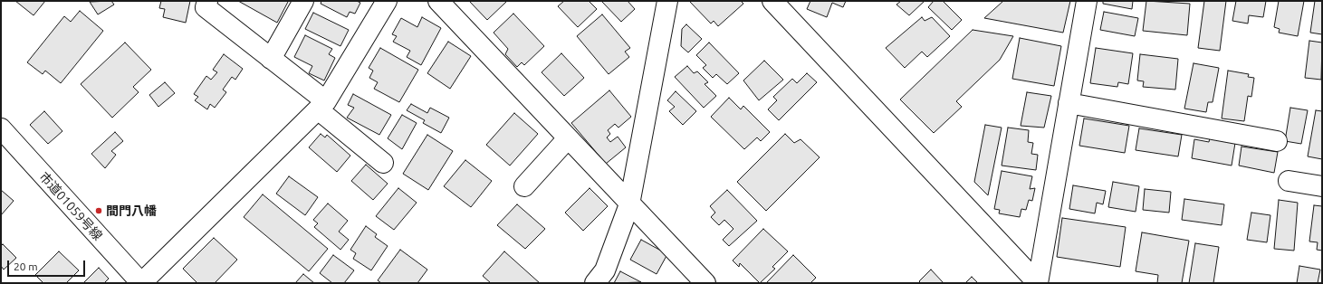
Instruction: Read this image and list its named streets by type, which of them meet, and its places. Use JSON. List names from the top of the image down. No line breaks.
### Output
{"streets":{"street":["市道01059号線"]},"places":["間門八幡"],"scale_bar":"20 m"}
